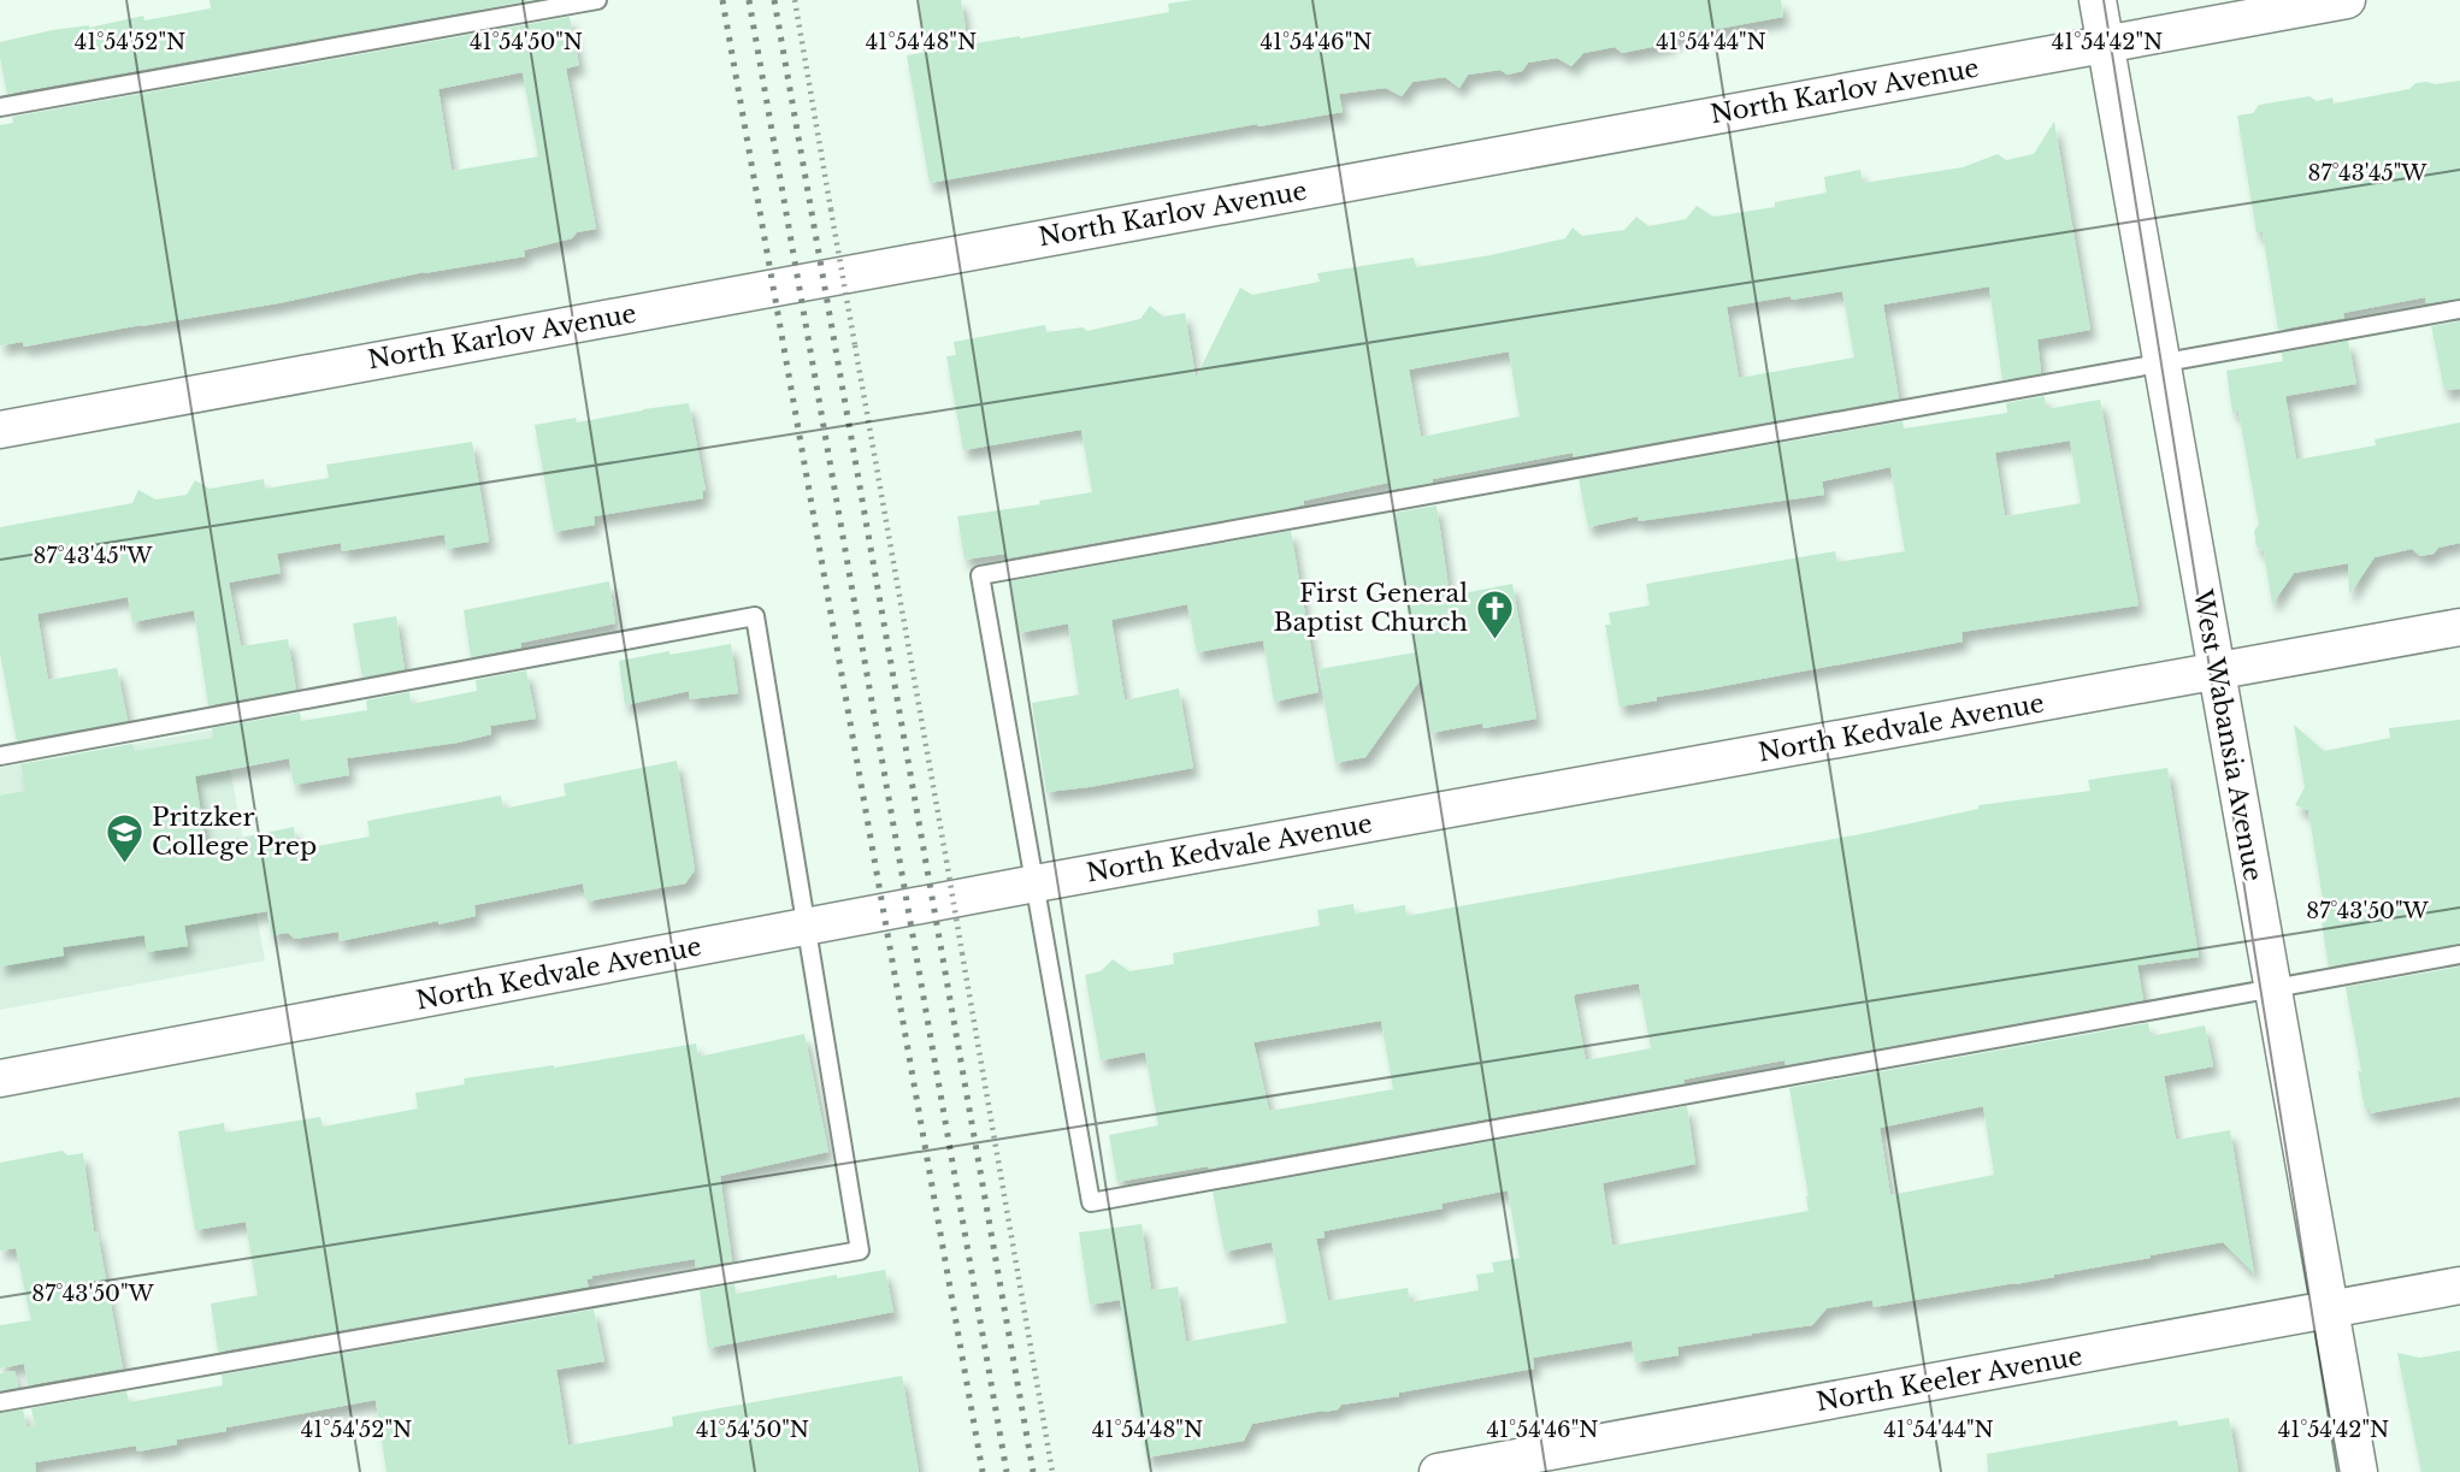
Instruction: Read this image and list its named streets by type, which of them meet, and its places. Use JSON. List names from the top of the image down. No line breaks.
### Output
{"streets":{"street":["North Karlov Avenue","North Kedvale Avenue","West Wabansia Avenue","North Keeler Avenue"]},"crossings":[["North Karlov Avenue","West Wabansia Avenue"],["North Kedvale Avenue","West Wabansia Avenue"],["West Wabansia Avenue","North Keeler Avenue"]],"places":{"church":["First General Baptist Church"],"school or university":["Pritzker College Prep"]},"coordinates":["41°54'50\"N","41°54'44\"N","41°54'42\"N","41°54'52\"N","41°54'48\"N","41°54'46\"N","87°43'45\"W","87°43'50\"W"]}
